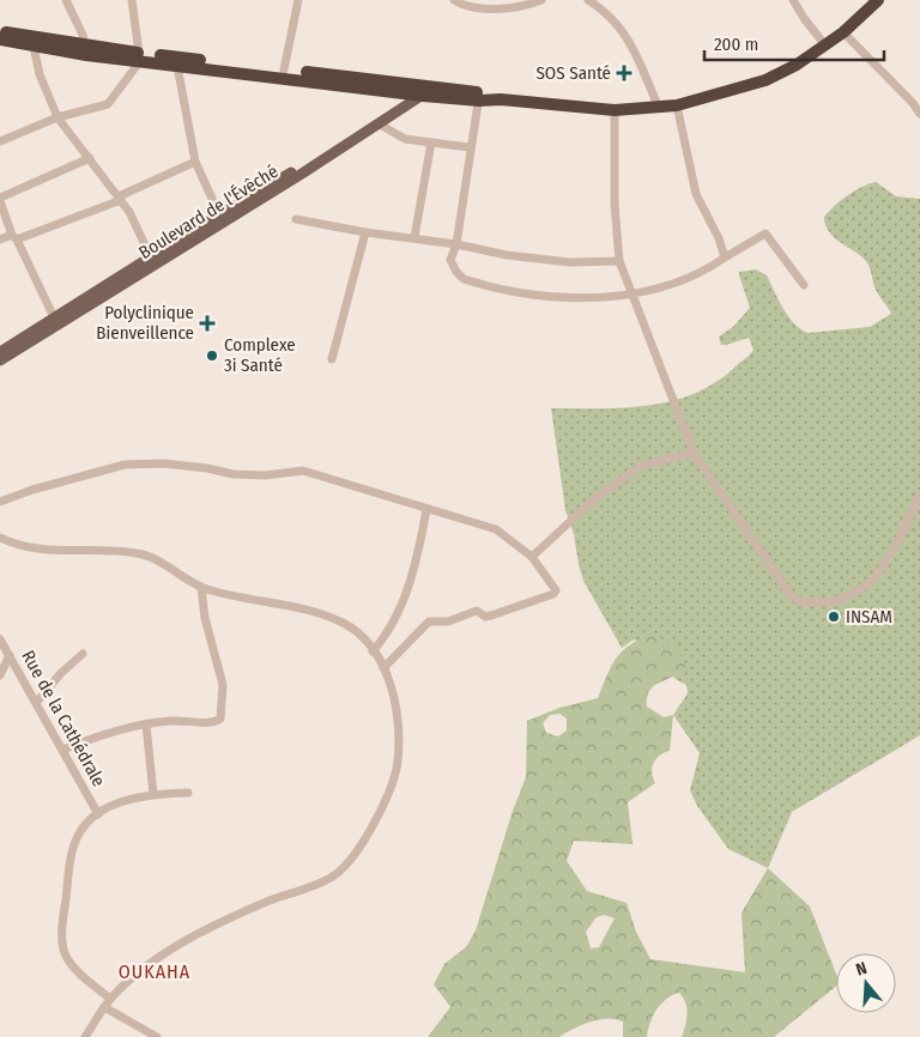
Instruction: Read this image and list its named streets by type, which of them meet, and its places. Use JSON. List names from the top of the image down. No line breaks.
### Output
{"streets":{"main road":["Boulevard de l'Évêché"],"street":["Rue de la Cathédrale"]},"districts":["OUKAHA"],"places":{"health":["SOS Santé","Polyclinique Bienveillence"],"other":["Complexe 3i Santé","INSAM"]},"scale_bar":"200 m","north":"top"}
